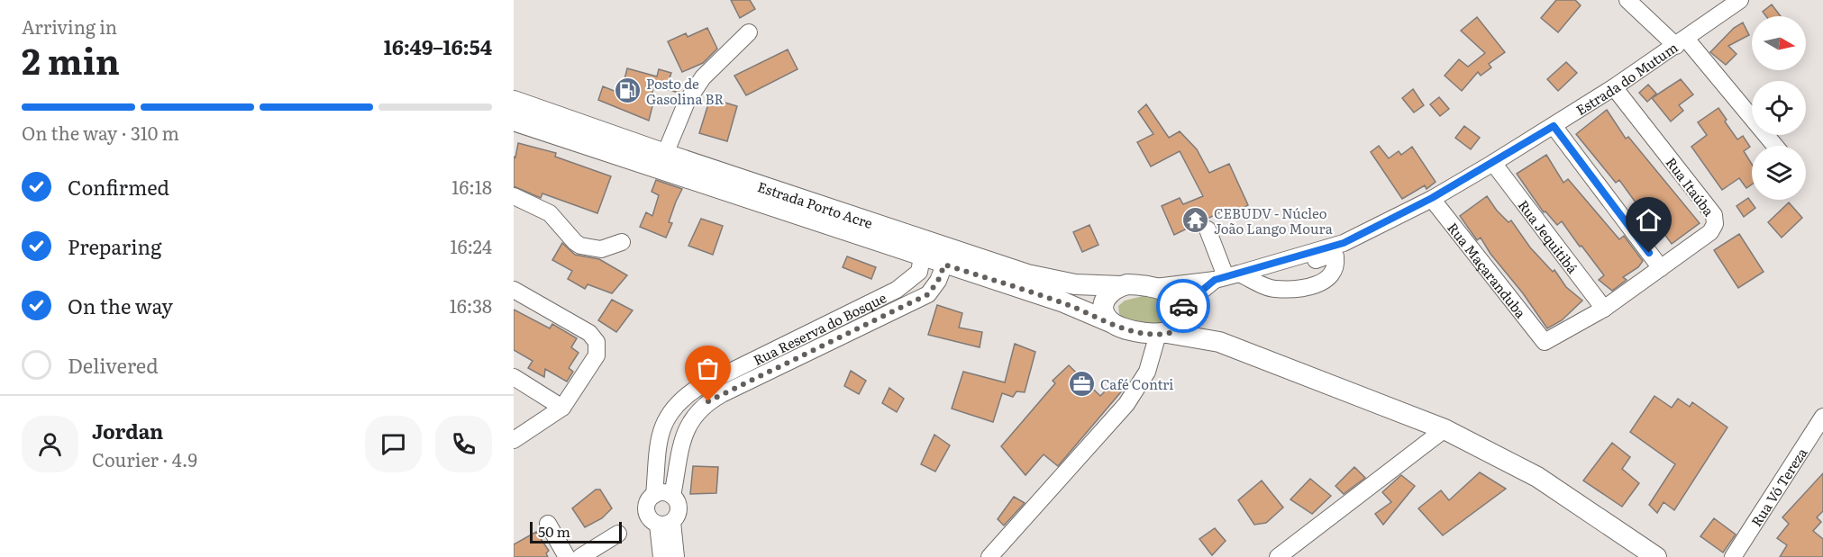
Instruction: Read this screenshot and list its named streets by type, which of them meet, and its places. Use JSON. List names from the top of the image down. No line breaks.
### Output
{"streets":{"main road":["Estrada Porto Acre"],"street":["Estrada do Mutum","Rua Itaúba","Rua Jequitibá","Rua Maçaranduba","Rua Reserva do Bosque","Rua Vó Tereza"]},"crossings":[["Estrada do Mutum","Rua Itaúba"],["Estrada do Mutum","Estrada Porto Acre"],["Estrada do Mutum","Rua Jequitibá"],["Estrada do Mutum","Rua Maçaranduba"],["Rua Itaúba","Rua Jequitibá"],["Rua Itaúba","Rua Maçaranduba"],["Estrada Porto Acre","Rua Reserva do Bosque"]],"places":{"fuel station":["Posto de Gasolina BR"],"temple":["CEBUDV - Núcleo João Lango Moura"],"office":["Café Contri"]},"scale_bar":"50 m","north":"right","page":{"heading":["2 min","Arriving in","16:49–16:54"],"panel":["Jordan","Courier · 4.9"],"bar":"On the way · 310 m","list":[["Confirmed","16:18"],["Preparing","16:24"],["On the way","16:38"],"Delivered"],"scale":"50 m"}}
